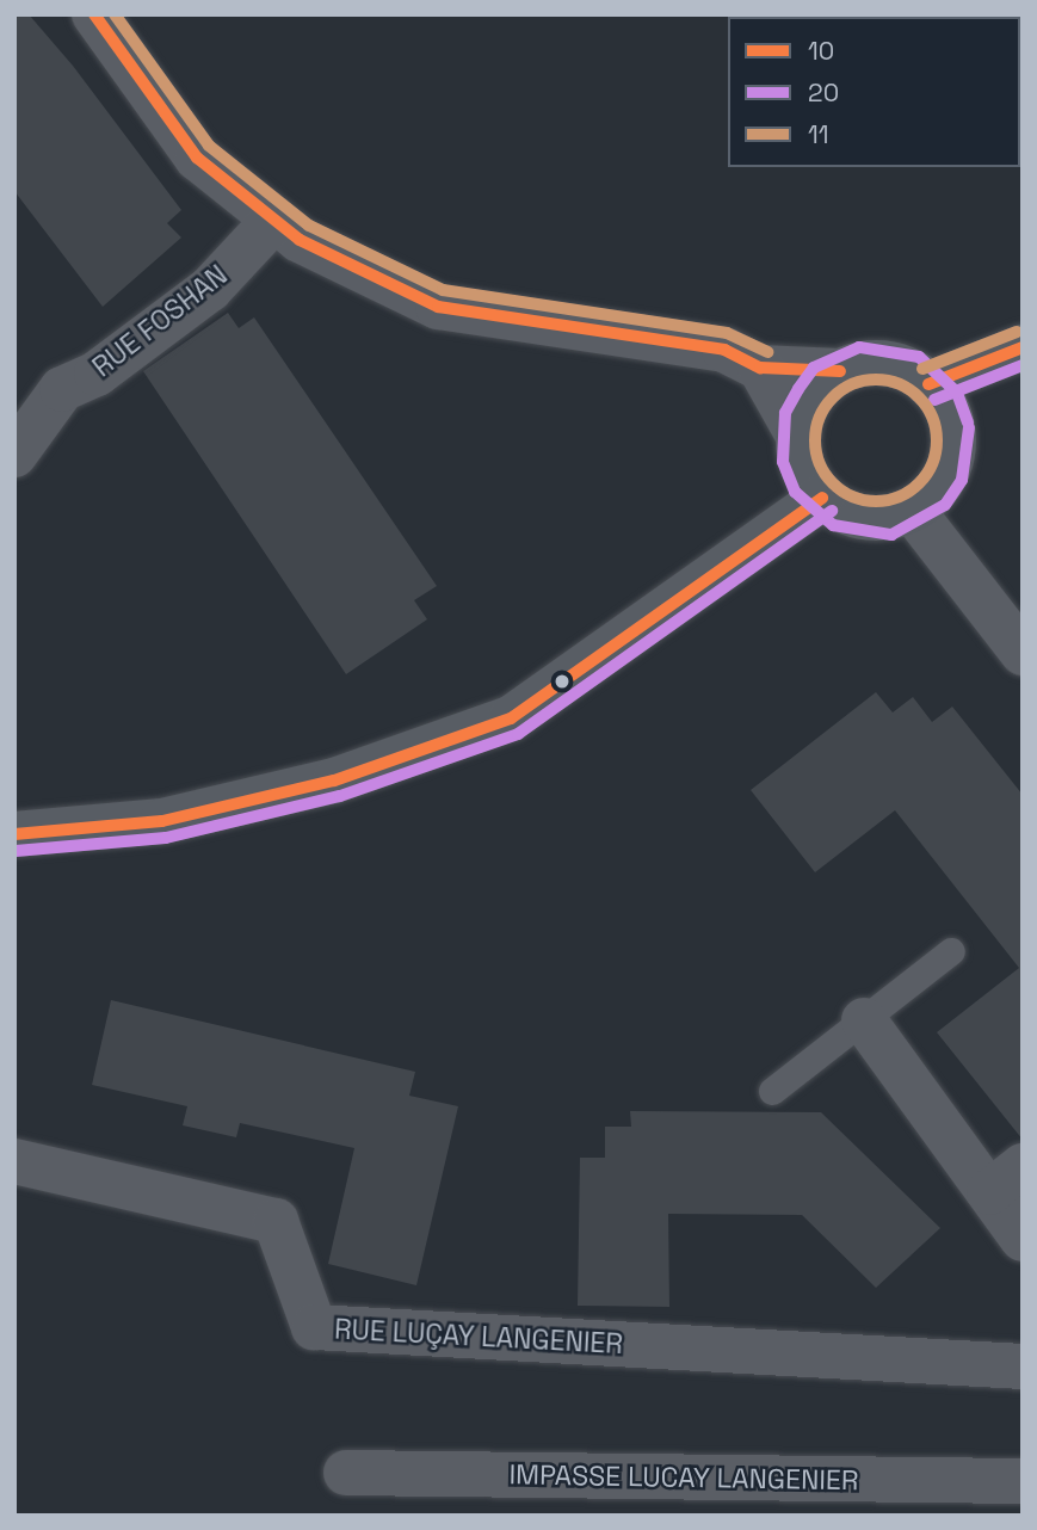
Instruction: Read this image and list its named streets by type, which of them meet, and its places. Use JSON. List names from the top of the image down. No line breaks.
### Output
{"streets":{"street":["RUE FOSHAN","RUE LUÇAY LANGENIER","IMPASSE LUCAY LANGENIER"]},"lines":["transit line 10","transit line 11","transit line 20"],"legend":["10","20","11"]}
